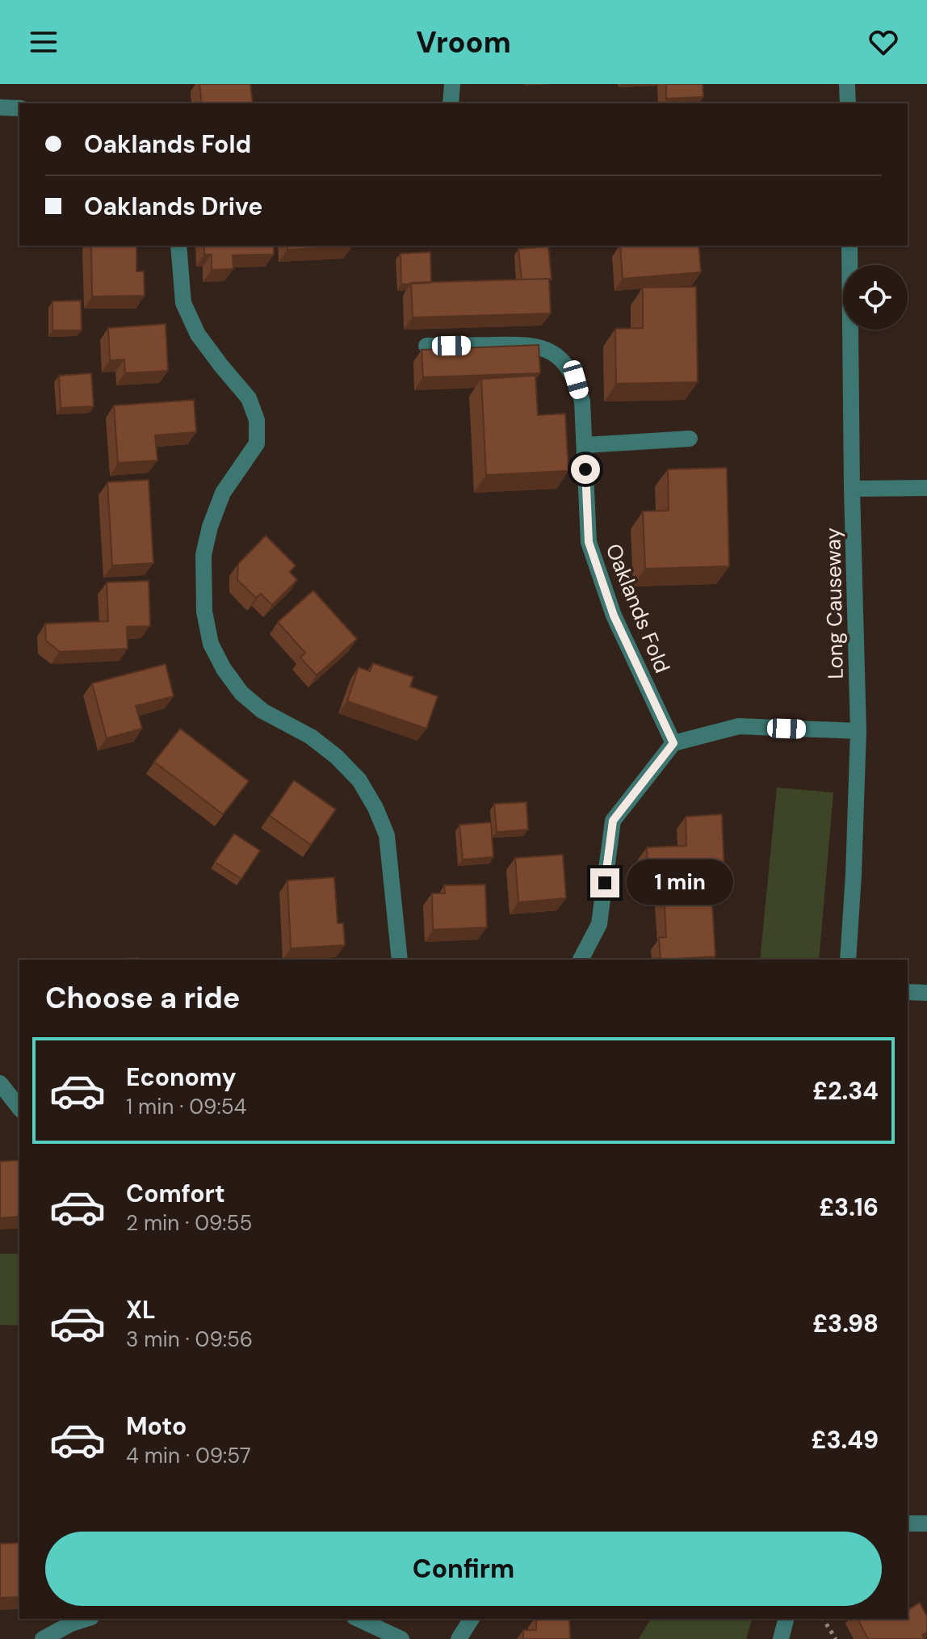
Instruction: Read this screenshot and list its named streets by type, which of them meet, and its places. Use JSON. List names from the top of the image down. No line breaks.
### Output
{"streets":{"street":["Long Causeway","Oaklands Fold"]},"page":{"header":"Vroom","banner":["Oaklands Fold","Oaklands Drive"],"bubble":"1 min","heading":"Choose a ride","list":[{"name":"Economy","note":"1 min · 09:54","value":"£2.34"},{"name":"Comfort","note":"2 min · 09:55","value":"£3.16"},{"name":"XL","note":"3 min · 09:56","value":"£3.98"},{"name":"Moto","note":"4 min · 09:57","value":"£3.49"}],"buttons":"Confirm"}}
